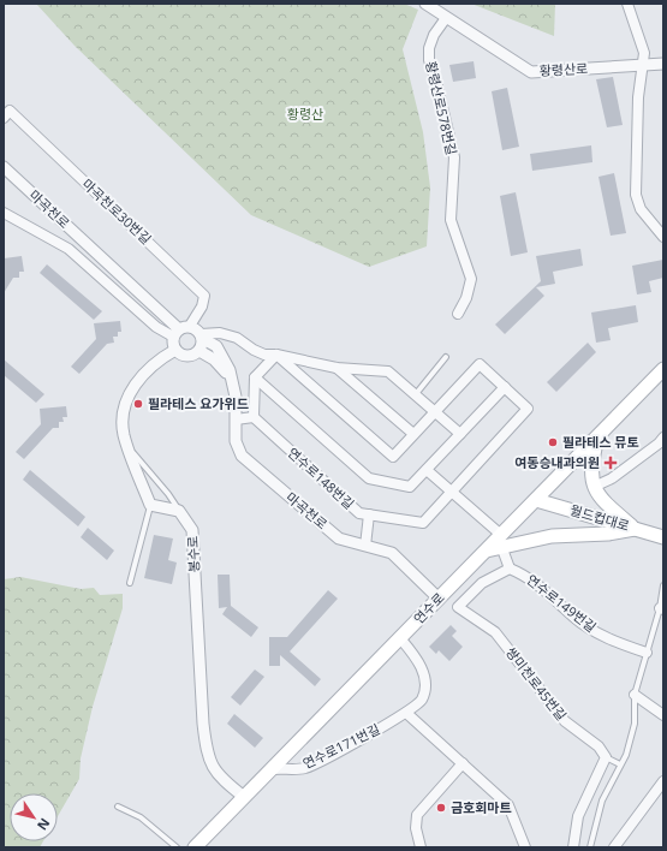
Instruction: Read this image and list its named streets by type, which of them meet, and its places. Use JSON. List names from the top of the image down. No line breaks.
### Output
{"streets":{"main road":["월드컵대로","연수로"],"street":["황령산로","황령산로578번길","마곡천로","마곡천로30번길","연수로148번길","봉수로","연수로149번길","쌍미천로45번길","연수로171번길"]},"crossings":[["황령산로","황령산로578번길"],["마곡천로","마곡천로30번길"],["마곡천로","연수로"],["봉수로","연수로"],["연수로149번길","쌍미천로45번길"],["연수로","연수로171번길"]],"parks":["황령산"],"places":{"other":["필라테스 요가위드","필라테스 뮤토","금호회마트"],"health":["여동승내과의원"]},"north":"bottom right"}
